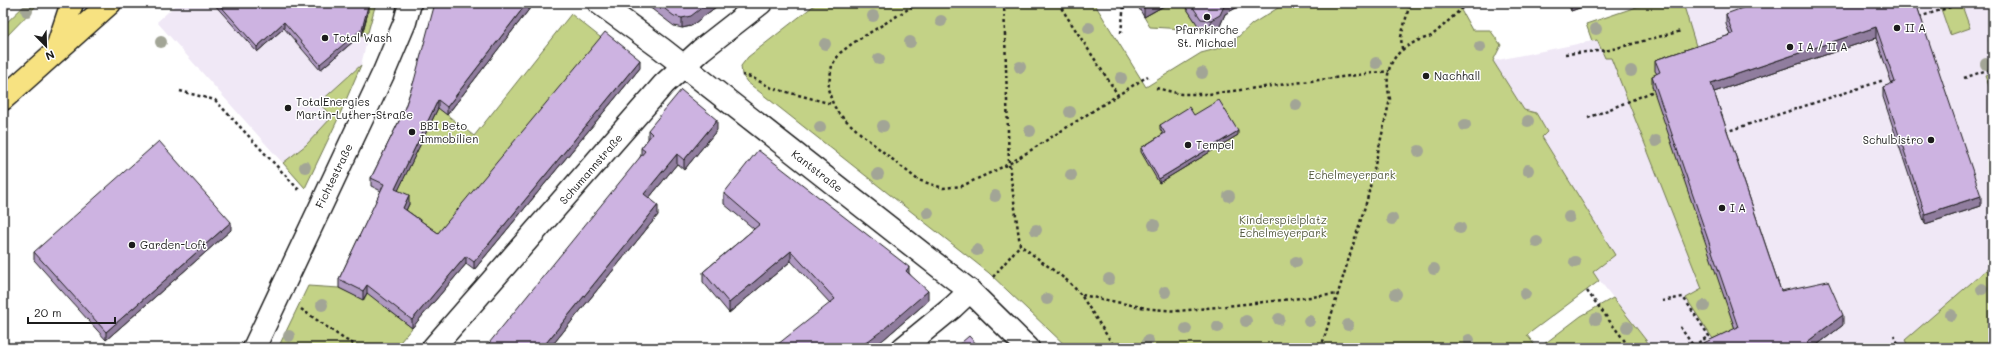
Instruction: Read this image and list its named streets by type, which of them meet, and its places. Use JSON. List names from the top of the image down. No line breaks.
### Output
{"streets":{"street":["Schumannstraße","Kantstraße","Fichtestraße"]},"crossings":[["Schumannstraße","Kantstraße"]],"parks":["Echelmeyerpark","Kinderspielplatz Echelmeyerpark"],"places":["Pfarrkirche St. Michael","II A","Total Wash","I A / II A","Nachhall","TotalEnergies Martin-Luther-Straße","BBI Beto Immobilien","Schulbistro","Tempel","I A","Garden-Loft"],"scale_bar":"20 m","north":"bottom right"}
